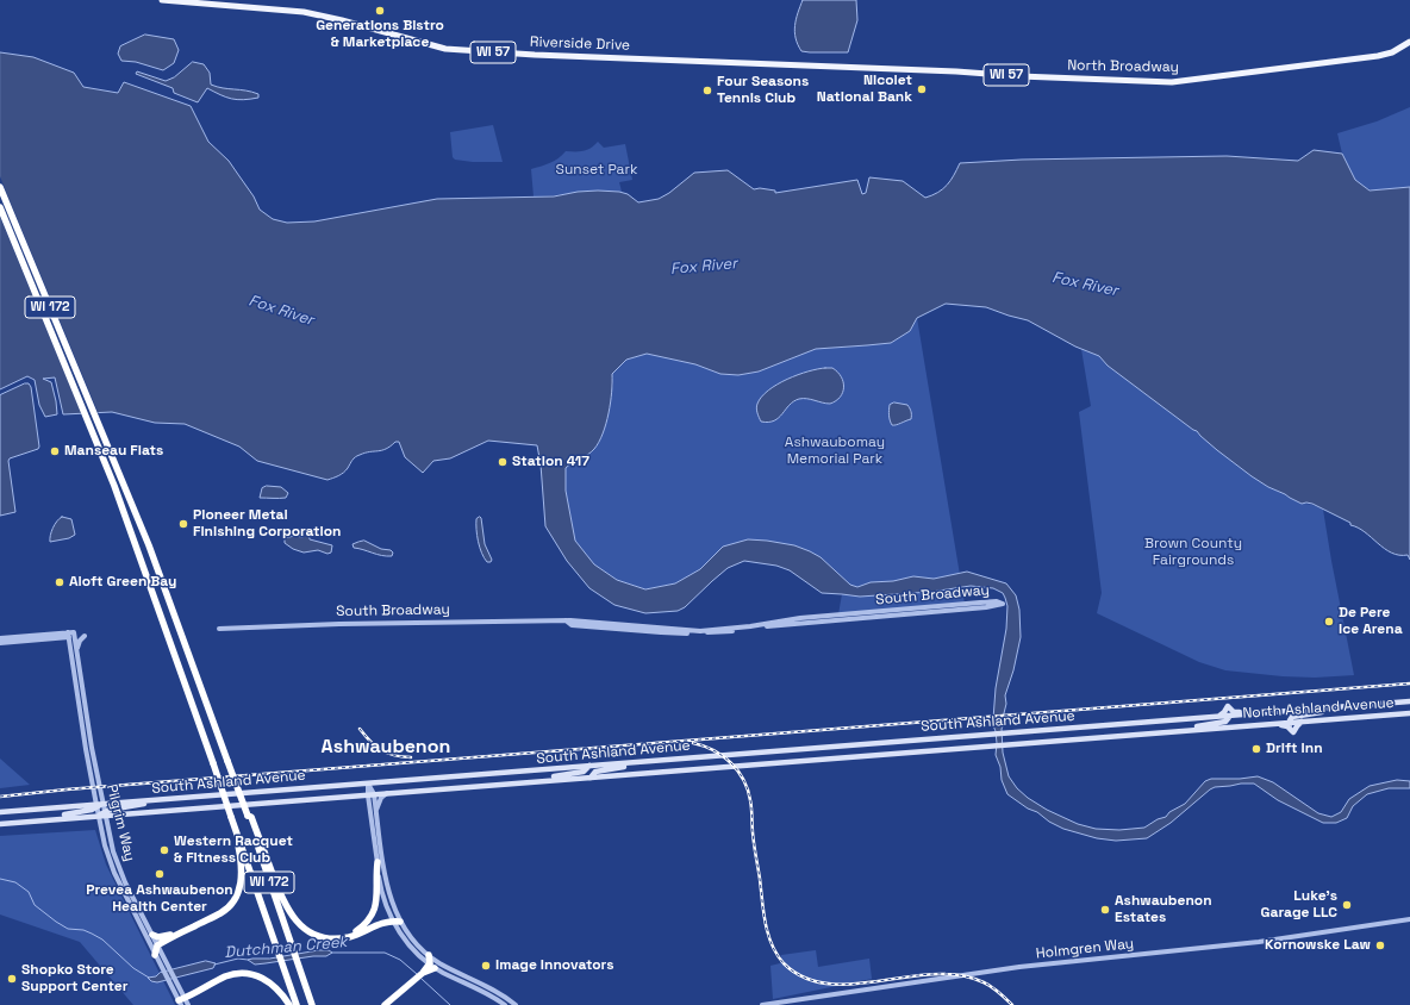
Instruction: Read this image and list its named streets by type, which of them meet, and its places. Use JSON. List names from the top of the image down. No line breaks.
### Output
{"streets":{"highway":["WI 172"],"main road":["Riverside Drive","WI 57","North Broadway","North Ashland Avenue","South Ashland Avenue"],"street":["South Broadway","Pilgrim Way","Holmgren Way"]},"crossings":[["Riverside Drive","North Broadway"],["North Ashland Avenue","South Ashland Avenue"],["South Ashland Avenue","Pilgrim Way"]],"districts":["Ashwaubenon"],"water":["Fox River","Dutchman Creek"],"parks":["Sunset Park","Ashwaubomay Memorial Park","Brown County Fairgrounds"],"places":["Generations Bistro & Marketplace","Nicolet National Bank","Four Seasons Tennis Club","Manseau Flats","Station 417","Pioneer Metal Finishing Corporation","Aloft Green Bay","De Pere Ice Arena","Drift Inn","Western Racquet & Fitness Club","Prevea Ashwaubenon Health Center","Luke's Garage LLC","Ashwaubenon Estates","Kornowske Law","Image Innovators","Shopko Store Support Center"]}
